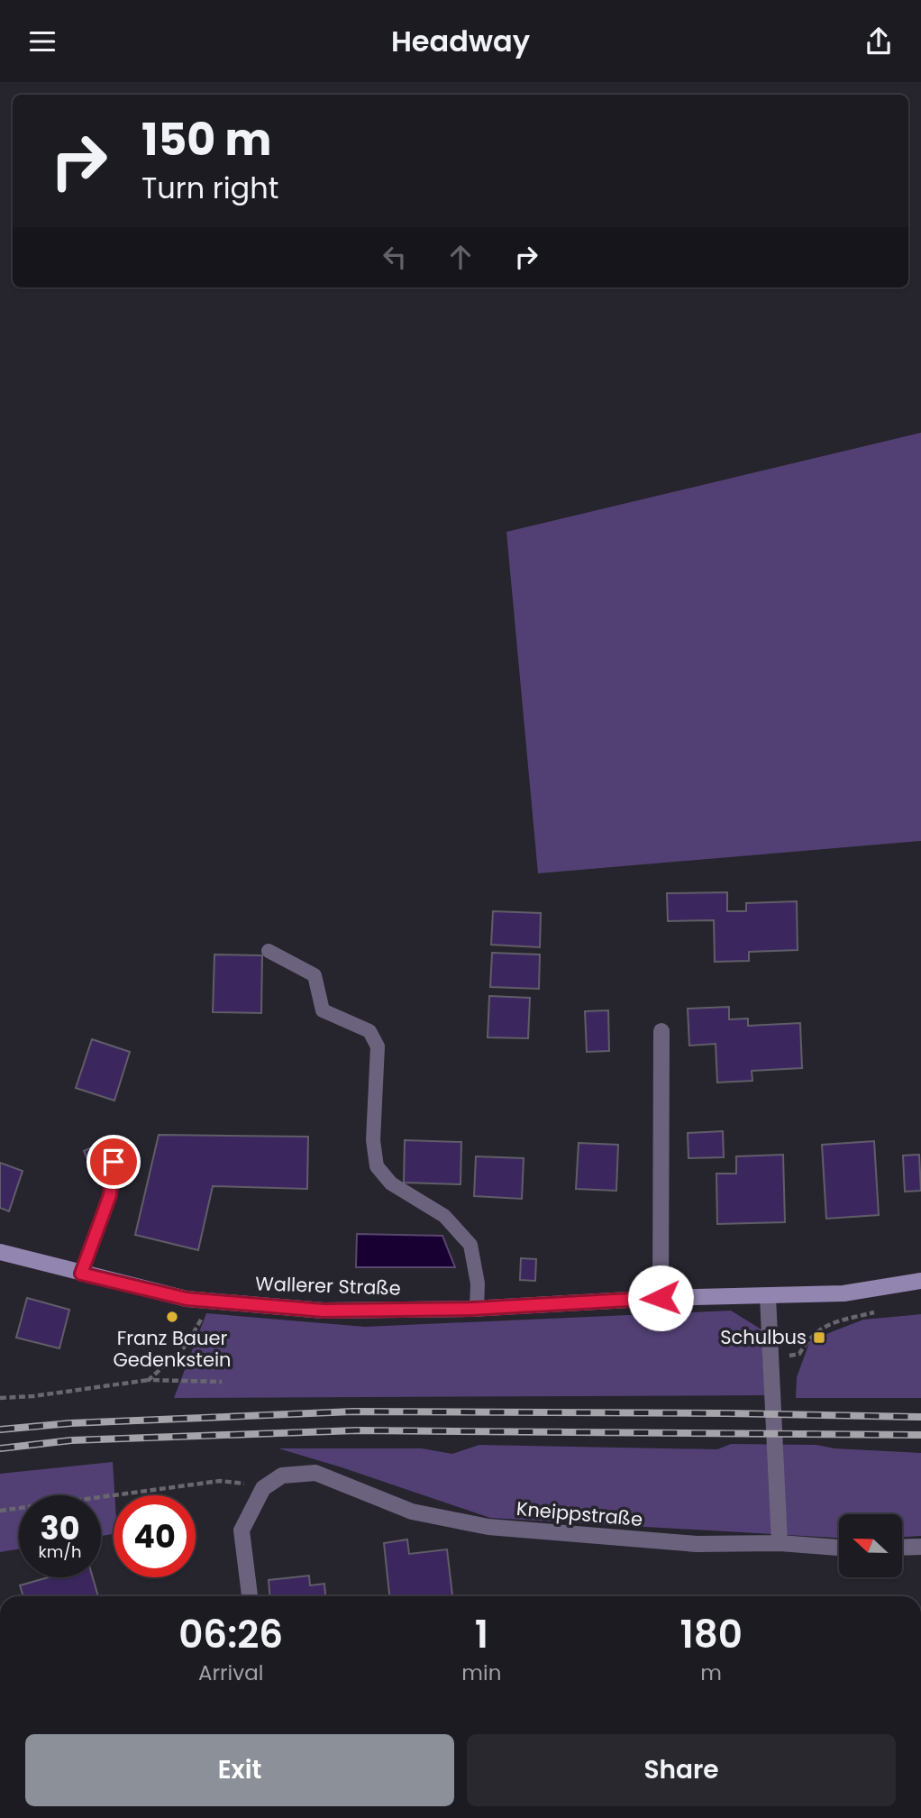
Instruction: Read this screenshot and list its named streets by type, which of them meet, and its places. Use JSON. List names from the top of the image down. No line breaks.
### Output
{"streets":{"street":["Wallerer Straße","Kneippstraße"]},"places":{"other":["Franz Bauer Gedenkstein"],"transit":["Schulbus"]},"north":"left","page":{"header":"Headway","turn":["150 m","Turn right"],"speed":"30 km/h","limit":"40","eta":["06:26","Arrival","1","min","180","m"],"buttons":["Exit","Share"]}}
